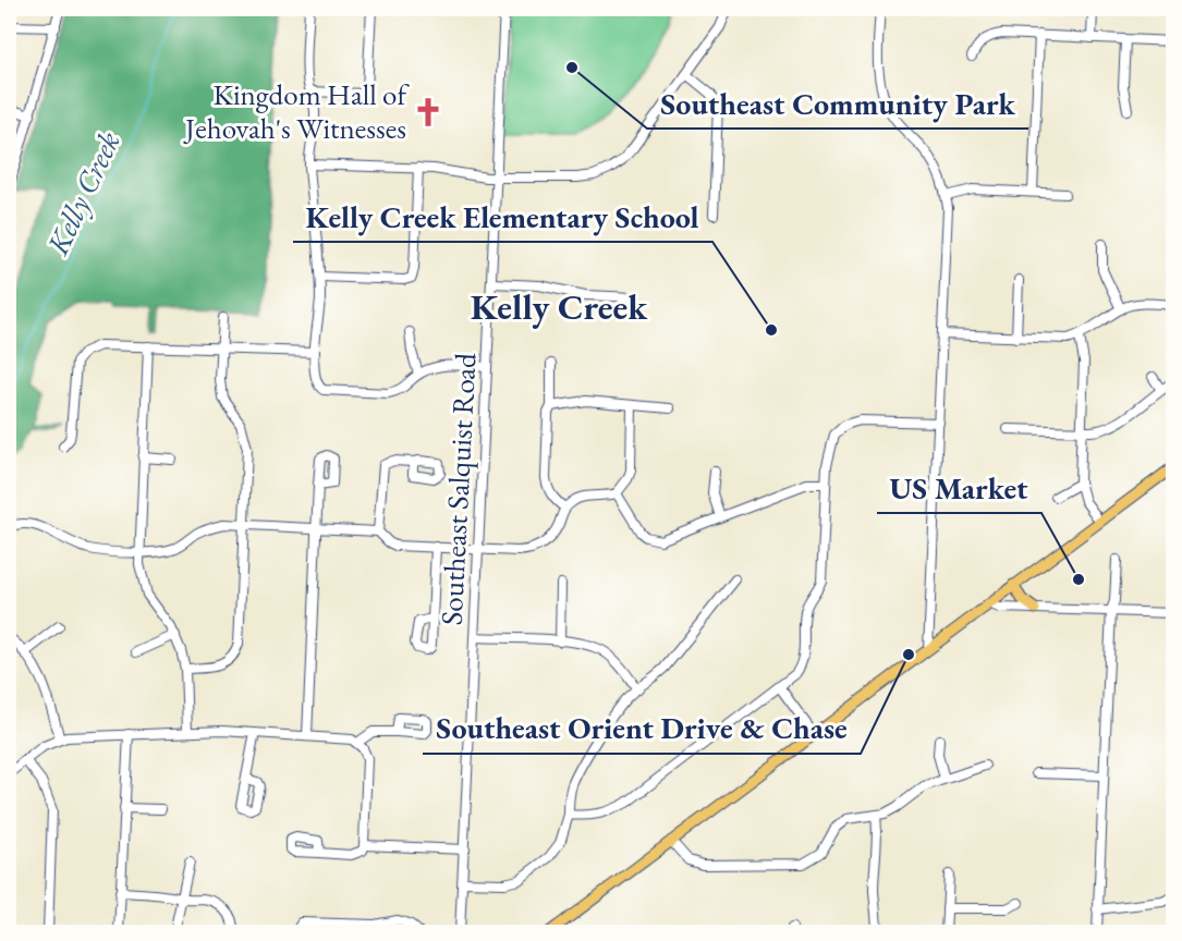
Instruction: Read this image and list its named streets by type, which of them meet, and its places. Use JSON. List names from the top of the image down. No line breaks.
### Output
{"streets":{"street":["Southeast Salquist Road"]},"districts":["Kelly Creek"],"water":["Kelly Creek"],"places":{"other":["Southeast Community Park","Kelly Creek Elementary School","US Market","Southeast Orient Drive & Chase"],"church":["Kingdom Hall of Jehovah's Witnesses"]}}
